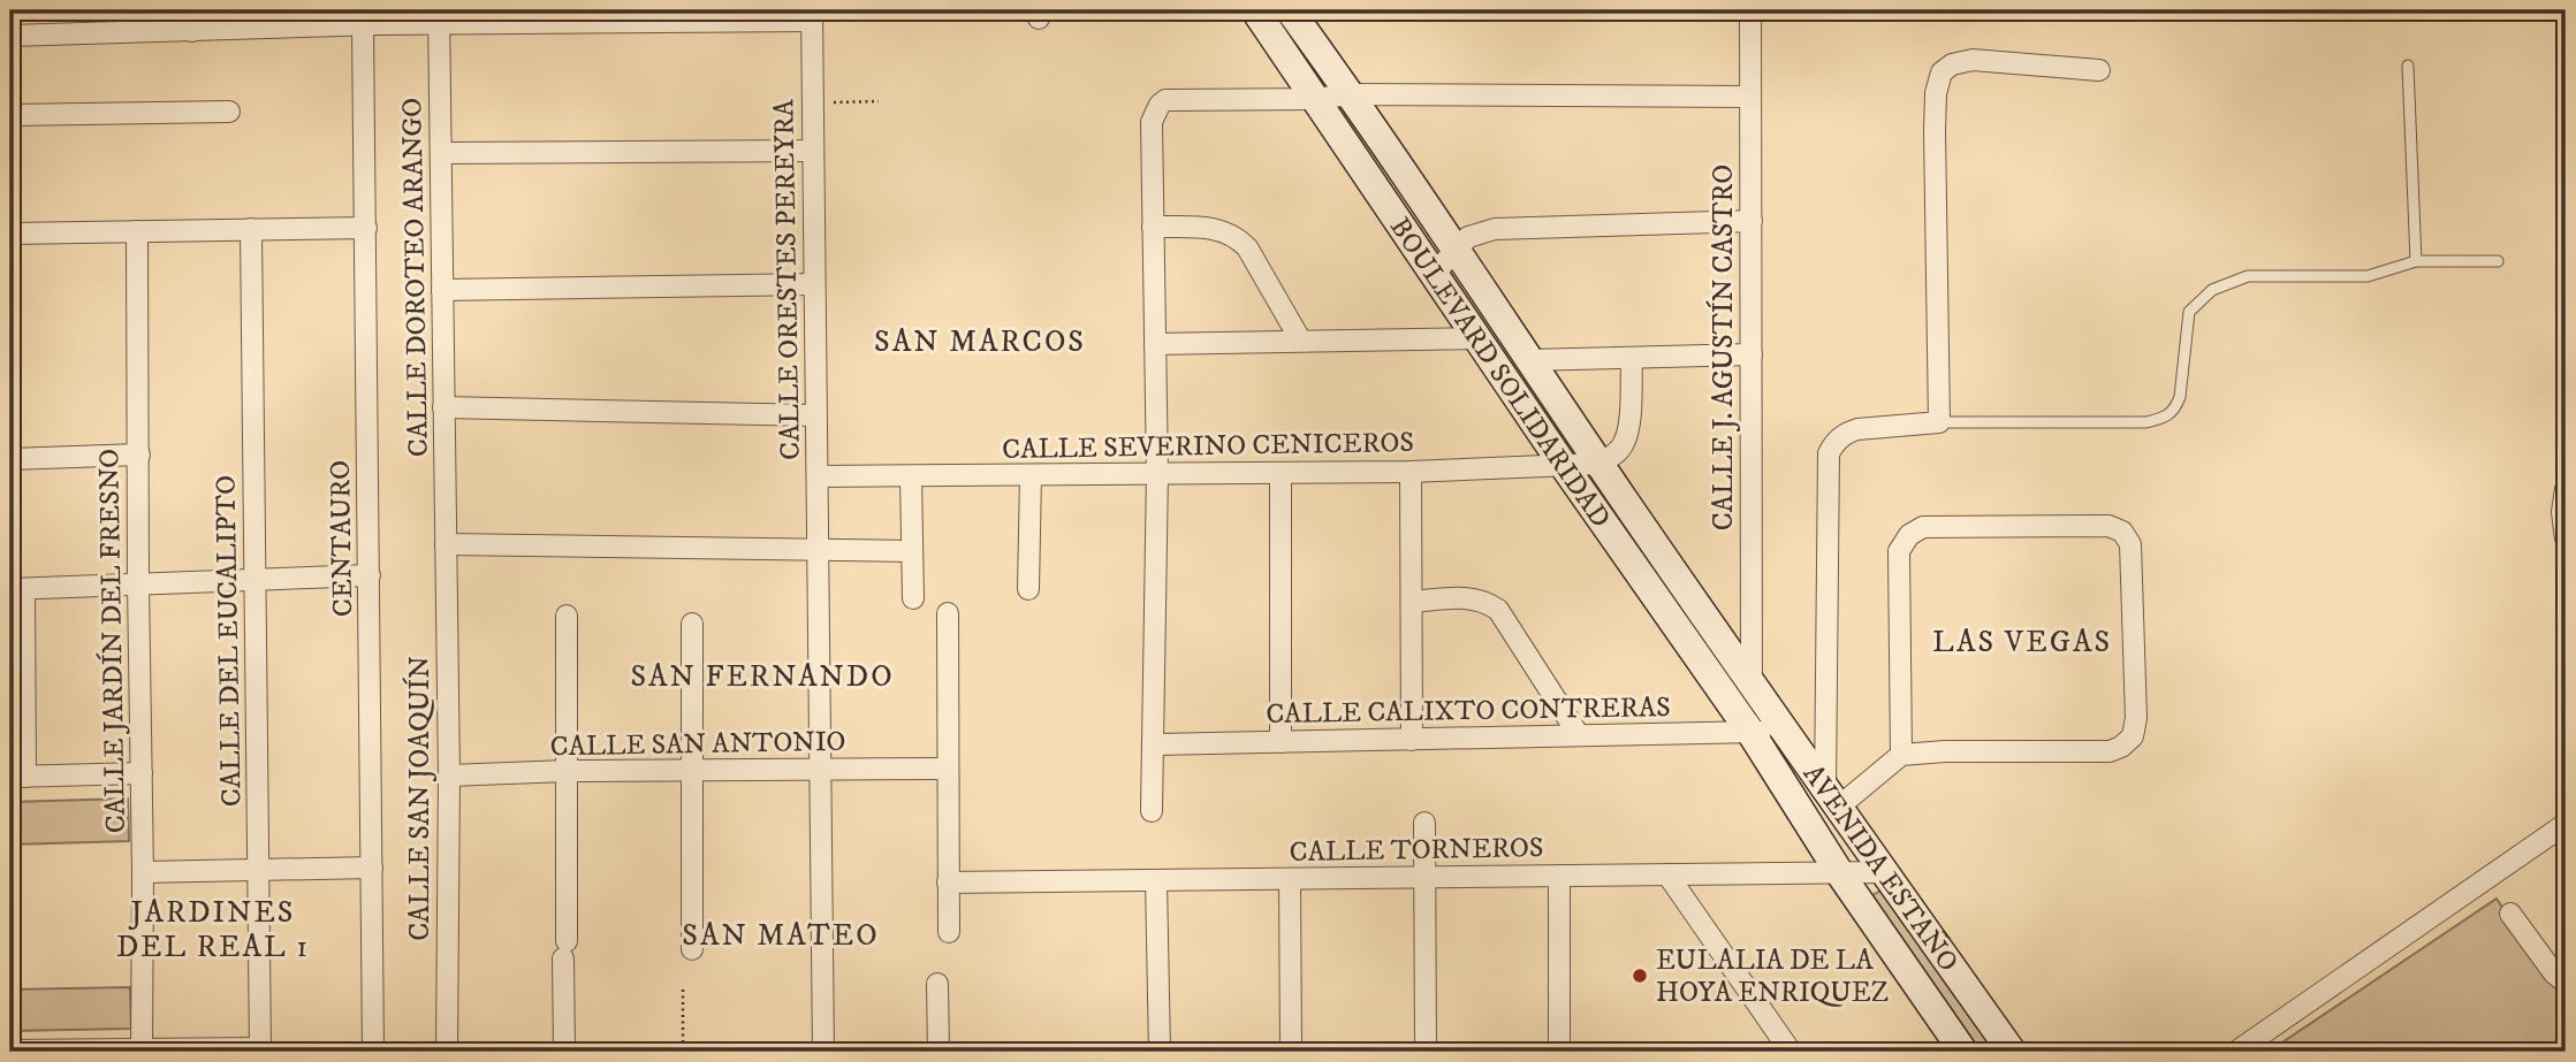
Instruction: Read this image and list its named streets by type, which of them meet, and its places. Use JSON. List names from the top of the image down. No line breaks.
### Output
{"streets":{"main road":["BOULEVARD SOLIDARIDAD","AVENIDA ESTAÑO"],"street":["CALLE DOROTEO ARANGO","CALLE ORESTES PEREYRA","CALLE J. AGUSTÍN CASTRO","CALLE SEVERINO CENICEROS","CENTAURO","CALLE JARDÍN DEL FRESNO","CALLE DEL EUCALIPTO","CALLE CALIXTO CONTRERAS","CALLE SAN ANTONIO","CALLE SAN JOAQUÍN","CALLE TORNEROS"]},"crossings":[["CALLE DOROTEO ARANGO","CALLE SAN JOAQUÍN"],["CALLE ORESTES PEREYRA","CALLE SEVERINO CENICEROS"],["CALLE ORESTES PEREYRA","CALLE SAN ANTONIO"],["CALLE J. AGUSTÍN CASTRO","BOULEVARD SOLIDARIDAD"],["CALLE J. AGUSTÍN CASTRO","AVENIDA ESTAÑO"],["BOULEVARD SOLIDARIDAD","CALLE SEVERINO CENICEROS"],["BOULEVARD SOLIDARIDAD","CALLE CALIXTO CONTRERAS"],["BOULEVARD SOLIDARIDAD","AVENIDA ESTAÑO"],["CALLE CALIXTO CONTRERAS","AVENIDA ESTAÑO"],["CALLE SAN ANTONIO","CALLE SAN JOAQUÍN"],["CALLE TORNEROS","AVENIDA ESTAÑO"]],"districts":["SAN MARCOS","LAS VEGAS","SAN FERNANDO","JARDINES DEL REAL 1","SAN MATEO"],"places":["EULALIA DE LA HOYA ENRIQUEZ"]}
